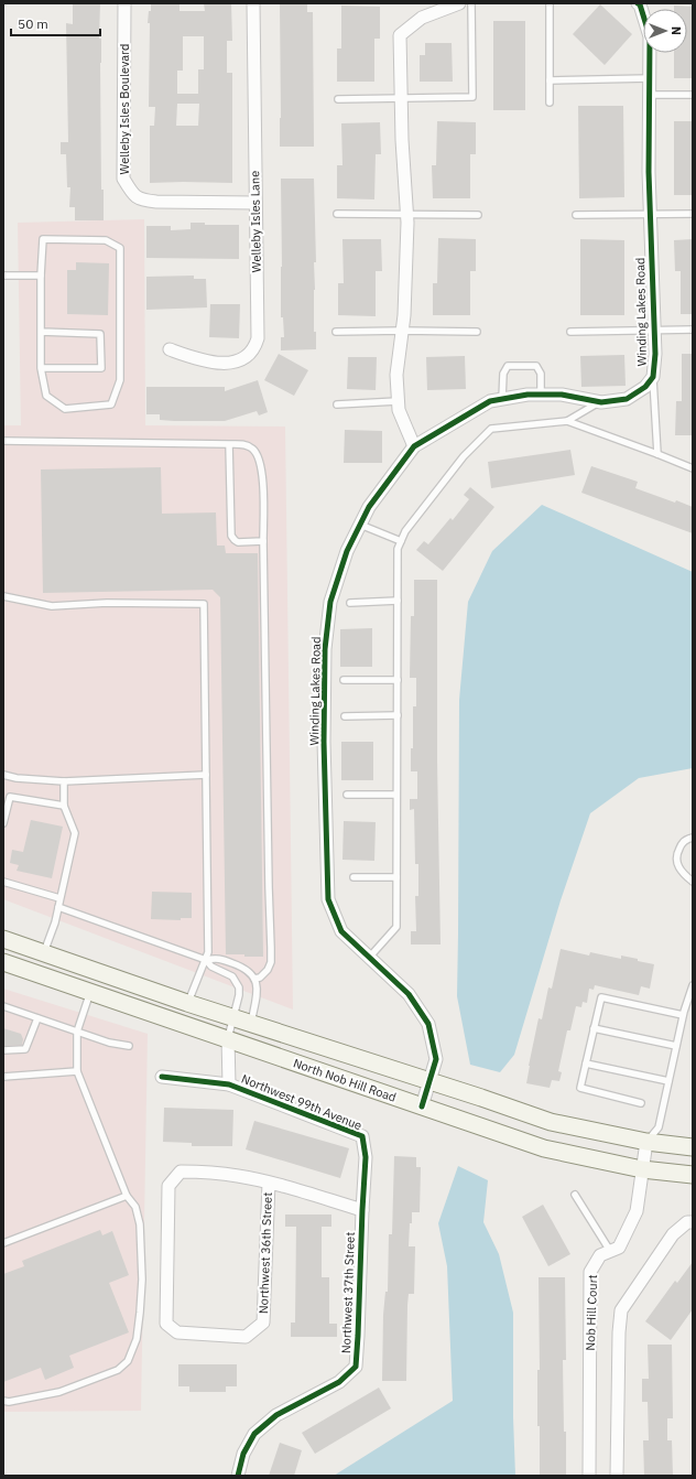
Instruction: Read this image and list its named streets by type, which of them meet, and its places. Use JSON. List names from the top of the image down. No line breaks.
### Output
{"streets":{"main road":["North Nob Hill Road"],"street":["Welleby Isles Boulevard","Welleby Isles Lane","Winding Lakes Road","Northwest 99th Avenue","Northwest 36th Street","Northwest 37th Street","Nob Hill Court"]},"crossings":[["Welleby Isles Boulevard","Welleby Isles Lane"],["Winding Lakes Road","North Nob Hill Road"],["North Nob Hill Road","Nob Hill Court"],["Northwest 99th Avenue","Northwest 37th Street"]],"scale_bar":"50 m","north":"right"}
